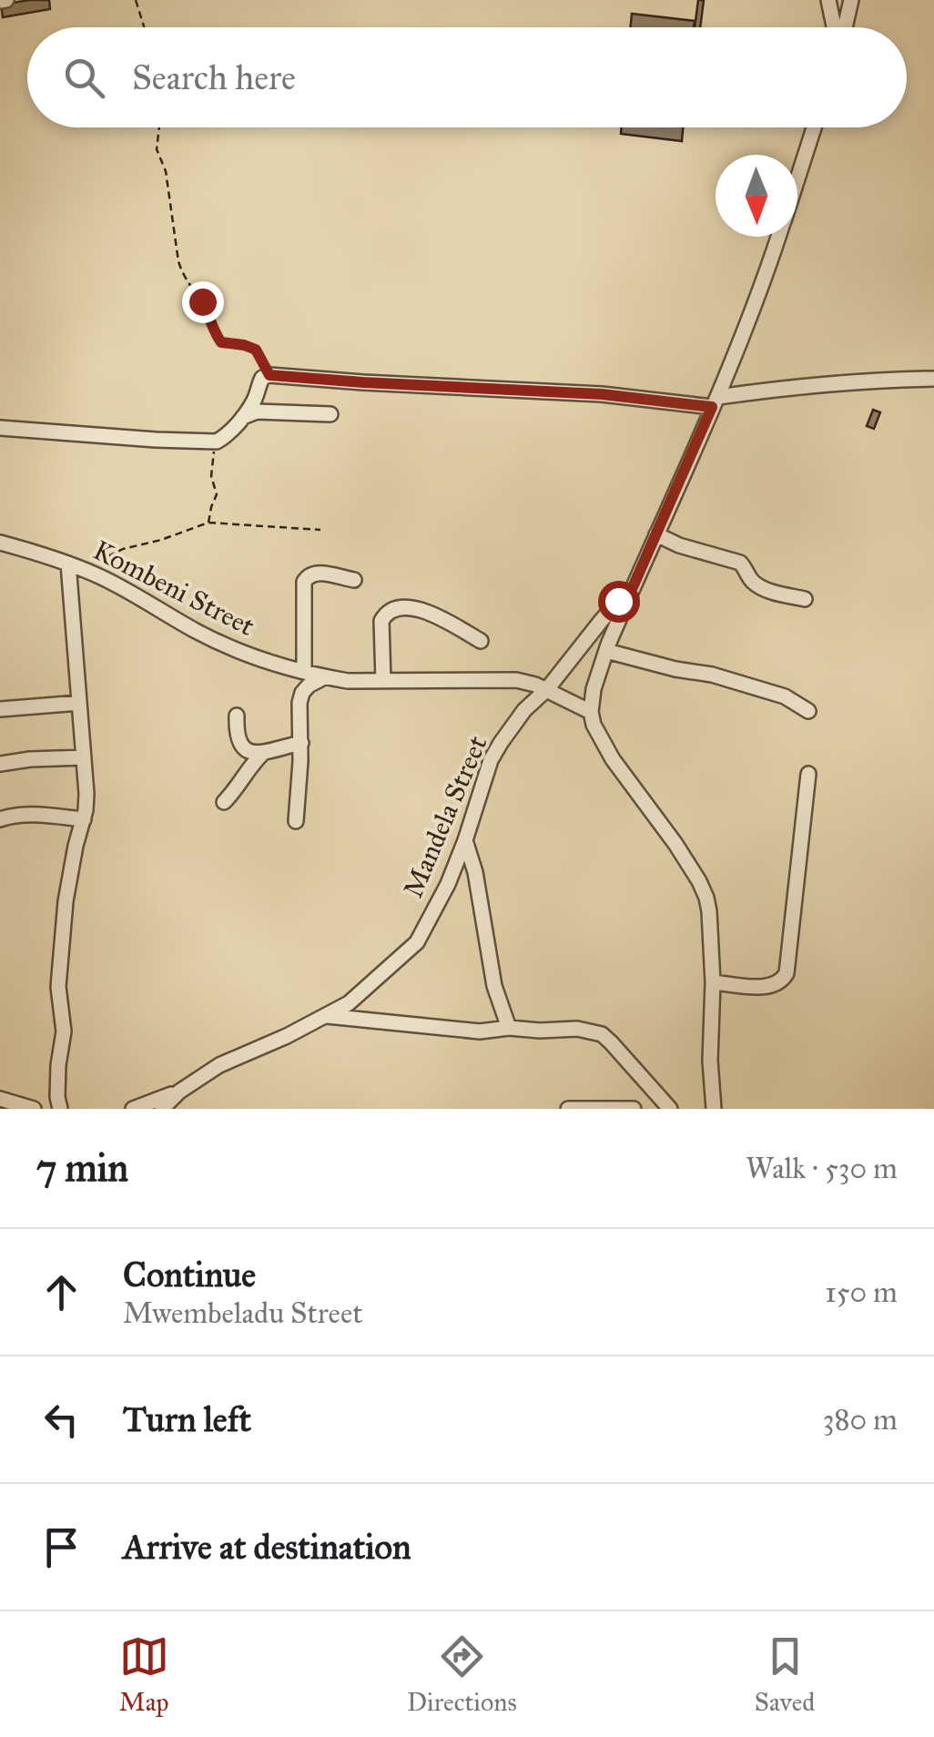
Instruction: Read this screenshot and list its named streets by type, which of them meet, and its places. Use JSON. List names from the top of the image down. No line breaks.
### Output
{"streets":{"street":["Kombeni Street","Mandela Street"]},"crossings":[["Kombeni Street","Mandela Street"]],"north":"bottom","page":{"search":"Search here","heading":["7 min","Walk · 530 m"],"list":[["Continue","Mwembeladu Street","150 m"],["Turn left","380 m"],"Arrive at destination"],"nav":["Map","Directions","Saved"]}}
